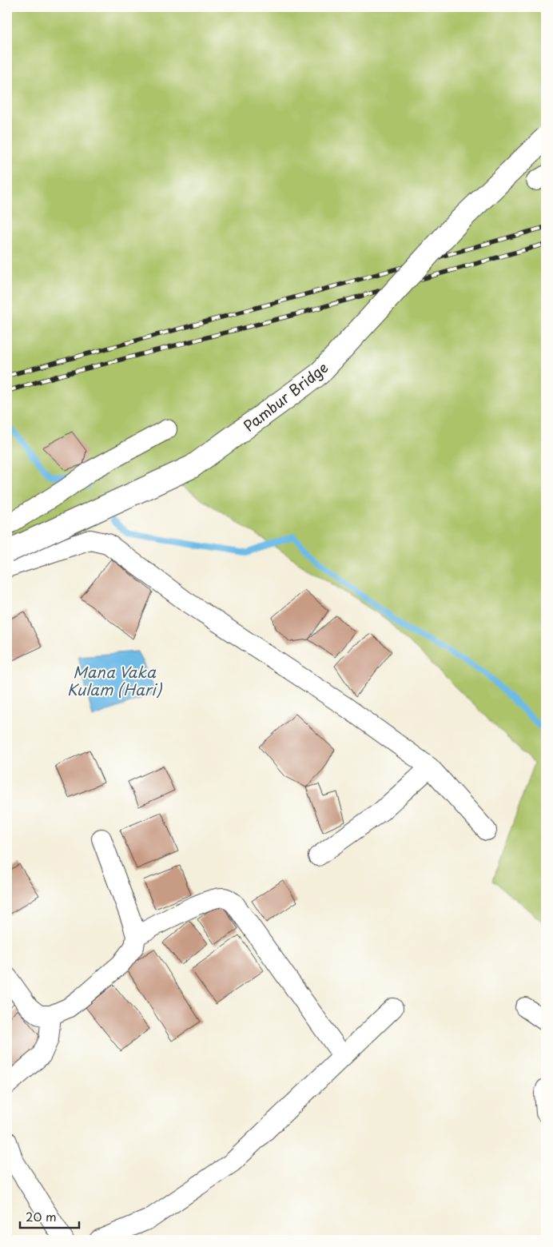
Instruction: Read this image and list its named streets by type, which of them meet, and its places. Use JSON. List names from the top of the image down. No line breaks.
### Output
{"streets":{"main road":["Pambur Bridge"]},"water":["Mana Vaka Kulam (Hari)"],"scale_bar":"20 m"}
